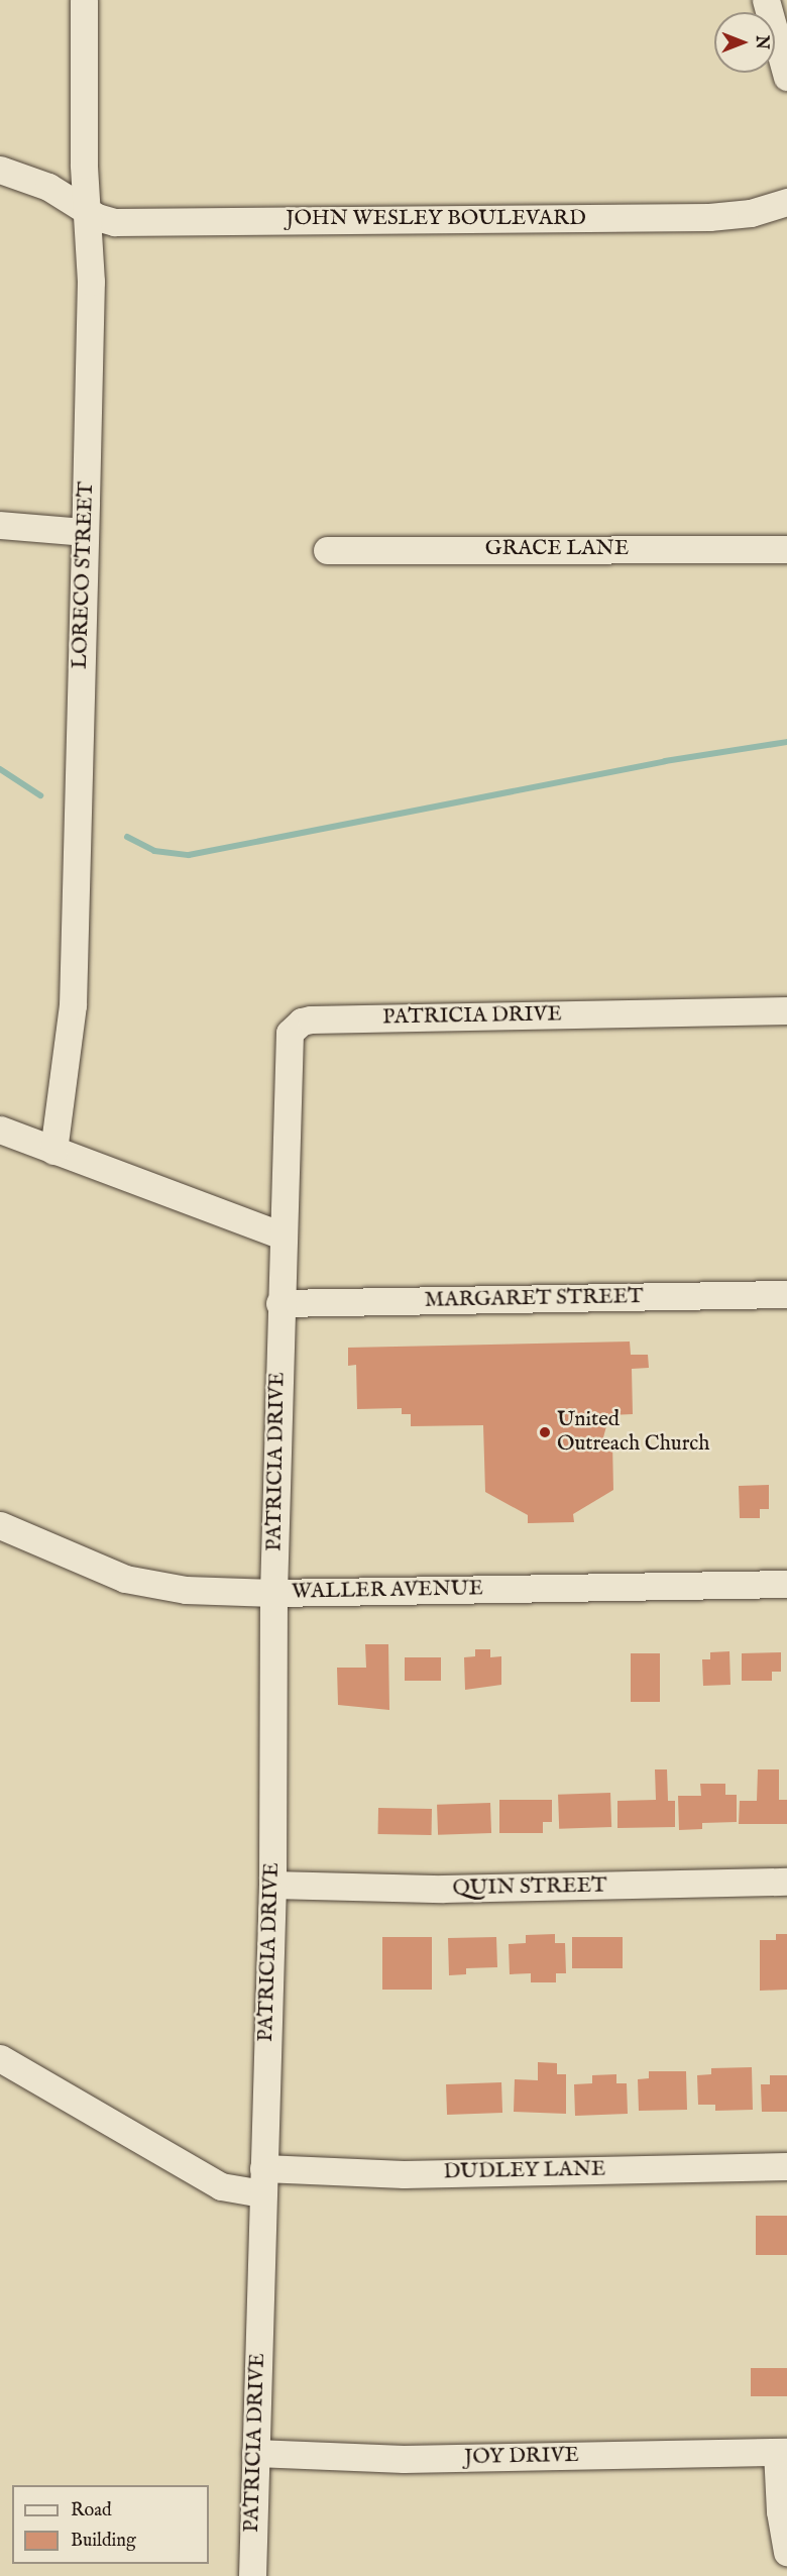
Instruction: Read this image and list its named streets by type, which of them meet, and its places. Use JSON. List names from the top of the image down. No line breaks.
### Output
{"streets":{"street":["JOHN WESLEY BOULEVARD","GRACE LANE","LORECO STREET","PATRICIA DRIVE","MARGARET STREET","WALLER AVENUE","QUIN STREET","DUDLEY LANE","JOY DRIVE"]},"crossings":[["JOHN WESLEY BOULEVARD","LORECO STREET"],["PATRICIA DRIVE","MARGARET STREET"],["PATRICIA DRIVE","WALLER AVENUE"],["PATRICIA DRIVE","QUIN STREET"],["PATRICIA DRIVE","DUDLEY LANE"],["PATRICIA DRIVE","JOY DRIVE"]],"places":["United Outreach Church"],"legend":["Road","Building"],"north":"right"}
